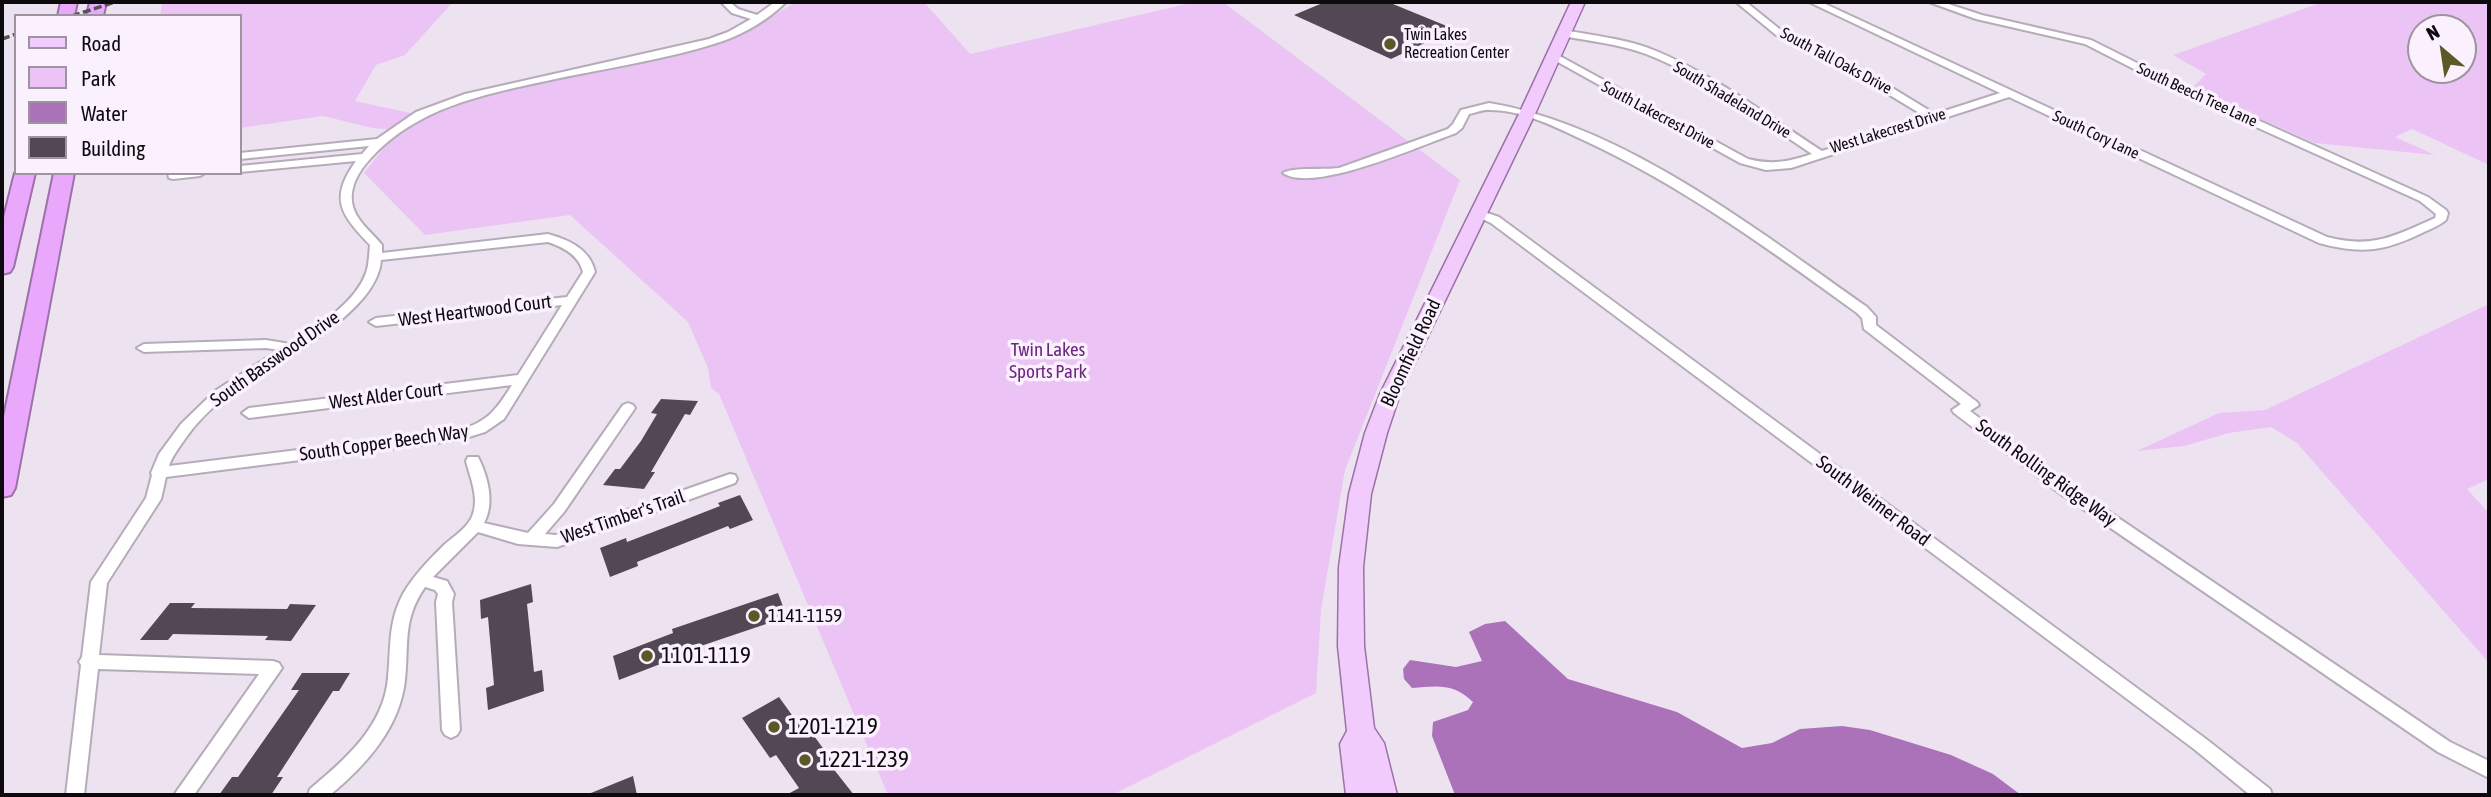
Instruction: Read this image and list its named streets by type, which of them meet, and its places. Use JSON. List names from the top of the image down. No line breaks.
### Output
{"streets":{"main road":["Bloomfield Road"],"street":["South Tall Oaks Drive","South Beech Tree Lane","South Shadeland Drive","South Lakecrest Drive","West Lakecrest Drive","South Cory Lane","West Heartwood Court","South Basswood Drive","West Alder Court","South Copper Beech Way","South Rolling Ridge Way","South Weimer Road","West Timber's Trail"]},"crossings":[["South Tall Oaks Drive","West Lakecrest Drive"],["South Beech Tree Lane","South Cory Lane"],["South Shadeland Drive","West Lakecrest Drive"],["South Shadeland Drive","Bloomfield Road"],["South Lakecrest Drive","West Lakecrest Drive"],["South Lakecrest Drive","Bloomfield Road"],["West Lakecrest Drive","South Cory Lane"],["West Heartwood Court","South Copper Beech Way"],["Bloomfield Road","South Rolling Ridge Way"],["Bloomfield Road","South Weimer Road"],["South Basswood Drive","South Copper Beech Way"],["West Alder Court","South Copper Beech Way"]],"parks":["Twin Lakes Sports Park"],"places":["Twin Lakes Recreation Center","1141-1159","1101-1119","1201-1219","1221-1239"],"legend":["Road","Park","Water","Building"],"north":"top left"}
